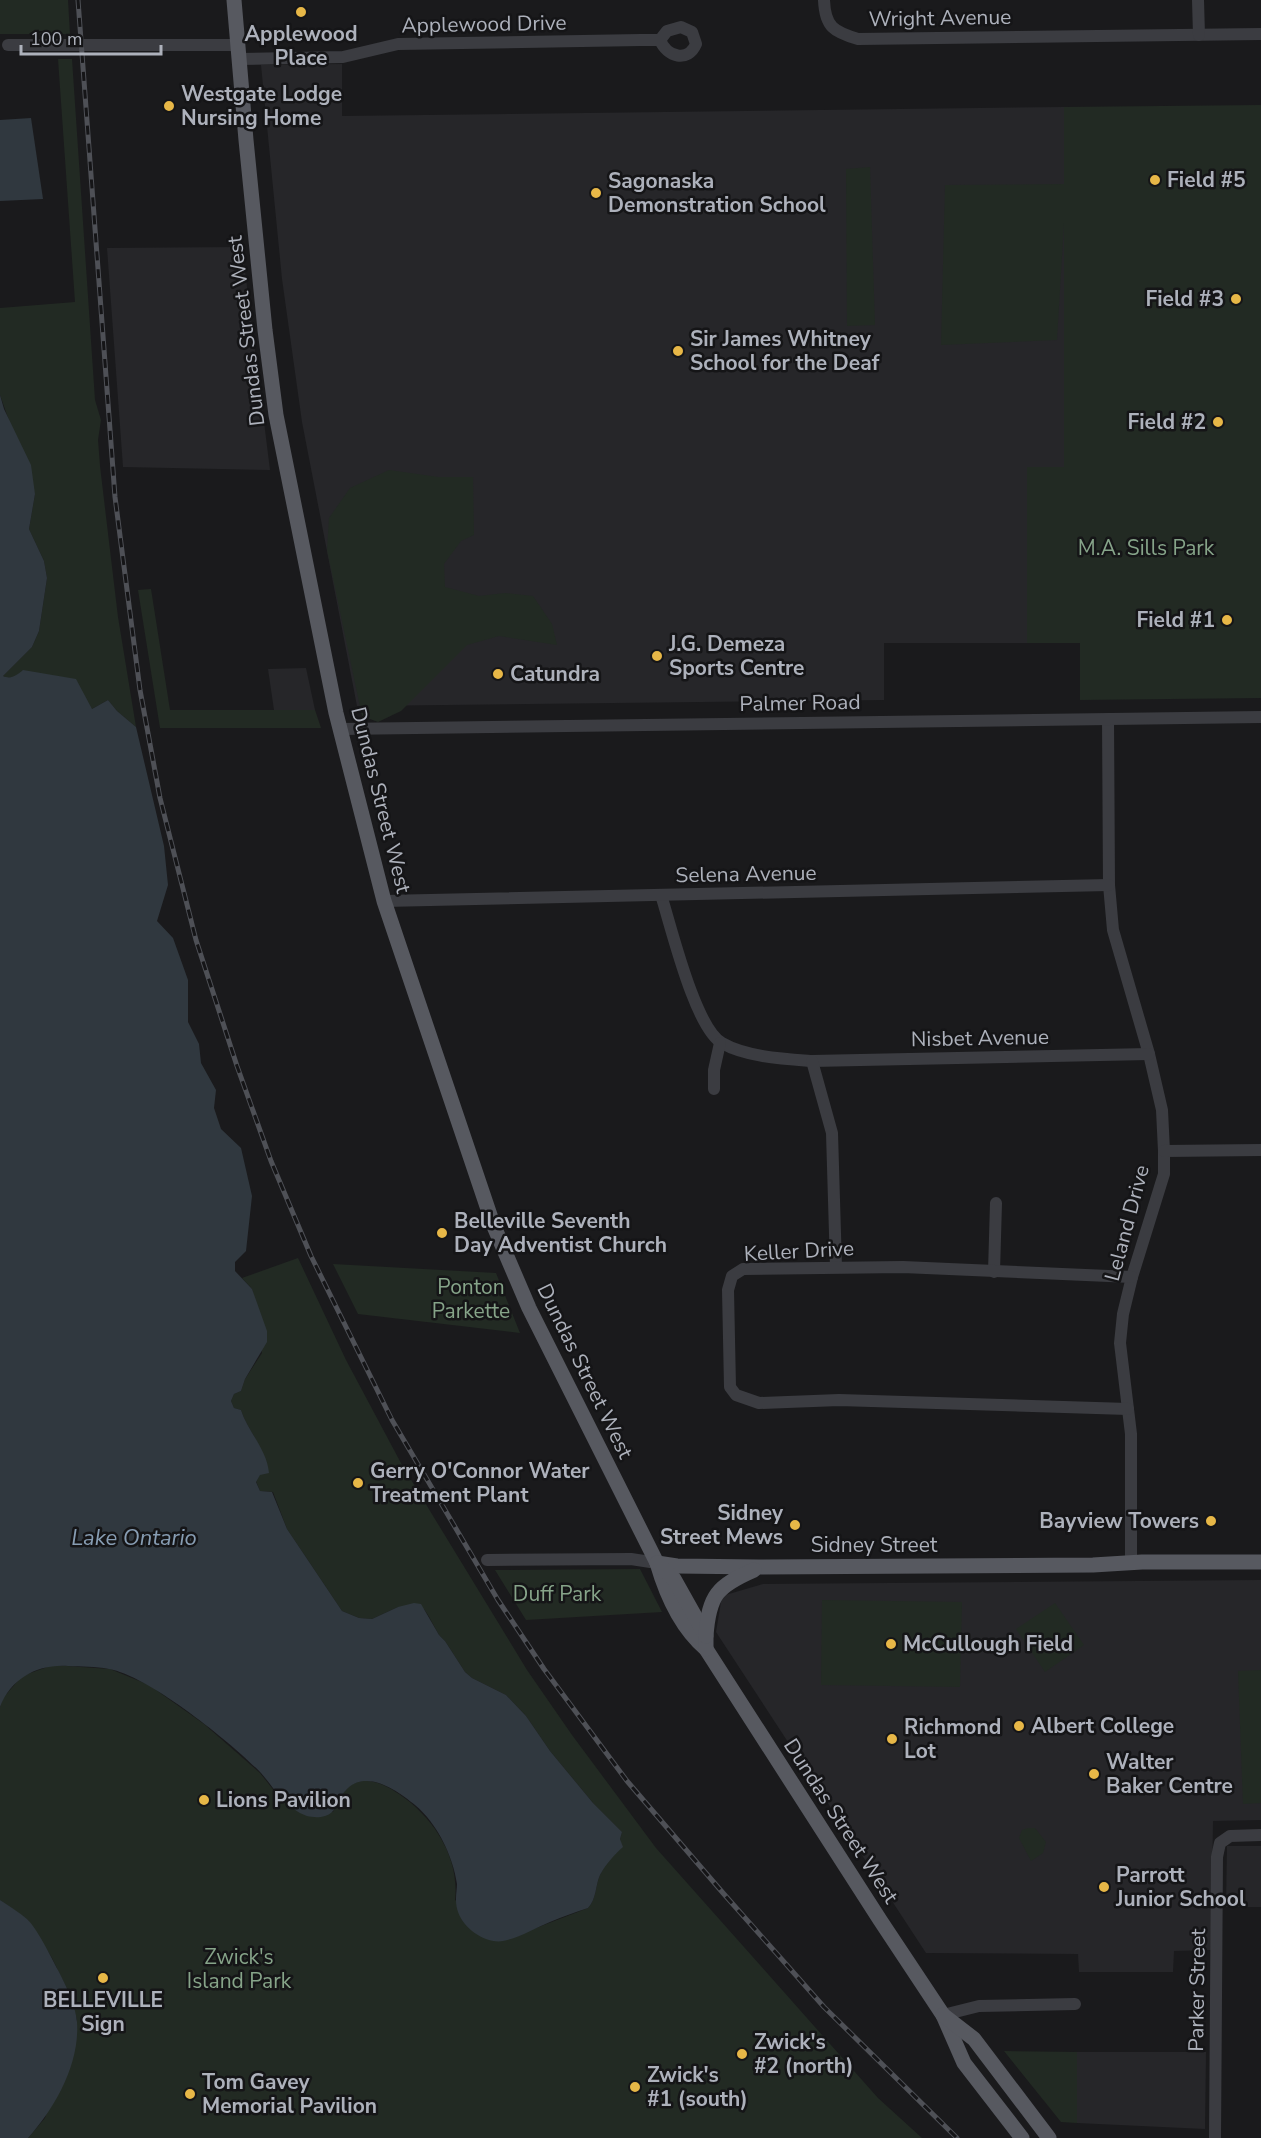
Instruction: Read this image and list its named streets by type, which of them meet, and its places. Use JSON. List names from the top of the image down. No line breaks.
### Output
{"streets":{"main road":["Dundas Street West","Sidney Street"],"street":["Wright Avenue","Applewood Drive","Palmer Road","Selena Avenue","Nisbet Avenue","Leland Drive","Keller Drive","Parker Street"]},"crossings":[["Applewood Drive","Dundas Street West"],["Dundas Street West","Palmer Road"],["Dundas Street West","Selena Avenue"],["Dundas Street West","Sidney Street"],["Palmer Road","Leland Drive"],["Selena Avenue","Leland Drive"],["Nisbet Avenue","Leland Drive"],["Leland Drive","Keller Drive"],["Leland Drive","Sidney Street"]],"water":["Lake Ontario"],"parks":["M.A. Sills Park","Ponton Parkette","Duff Park","Zwick's Island Park"],"places":["Applewood Place","Westgate Lodge Nursing Home","Field #5","Sagonaska Demonstration School","Field #3","Sir James Whitney School for the Deaf","Field #2","Field #1","J.G. Demeza Sports Centre","Catundra","Belleville Seventh Day Adventist Church","Gerry O'Connor Water Treatment Plant","Bayview Towers","Sidney Street Mews","McCullough Field","Albert College","Richmond Lot","Walter Baker Centre","Lions Pavilion","Parrott Junior School","BELLEVILLE Sign","Zwick's #2 (north)","Zwick's #1 (south)","Tom Gavey Memorial Pavilion"],"scale_bar":"100 m"}
